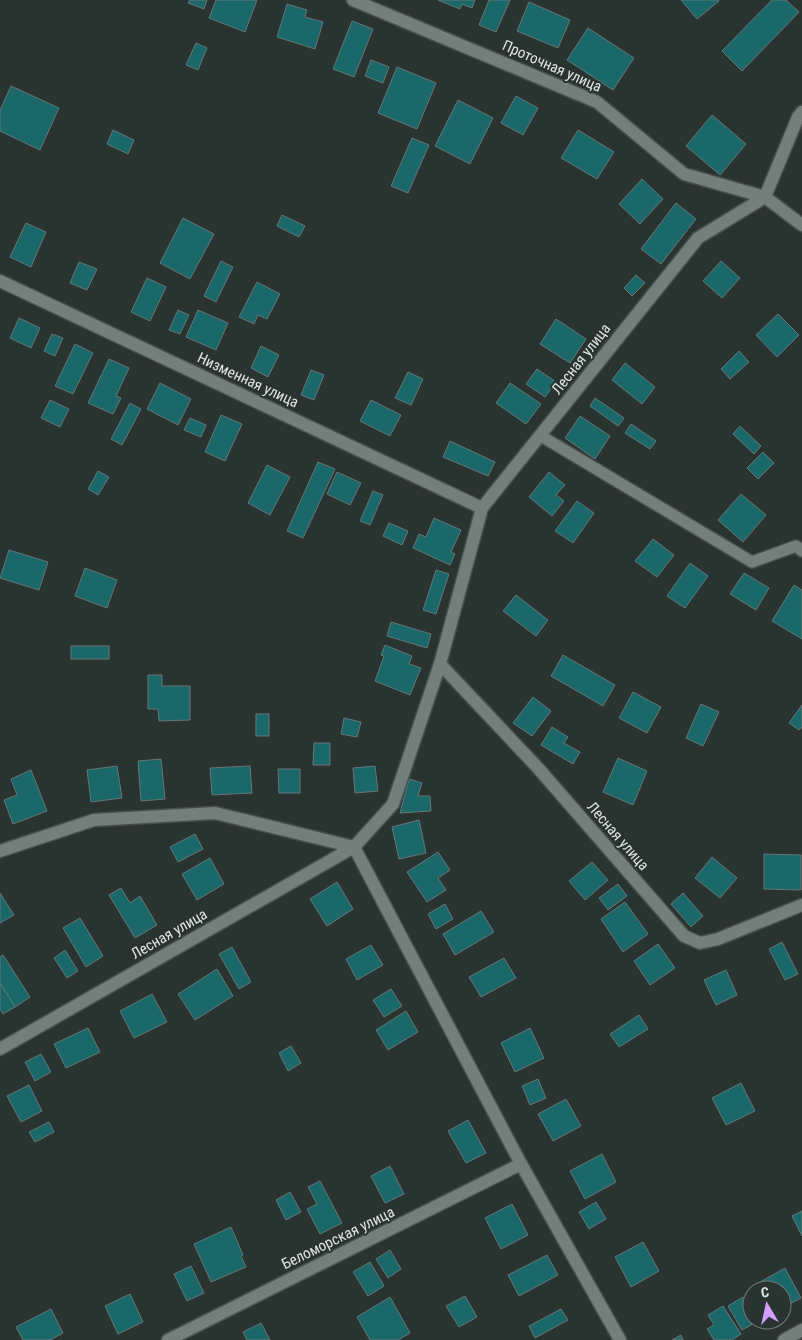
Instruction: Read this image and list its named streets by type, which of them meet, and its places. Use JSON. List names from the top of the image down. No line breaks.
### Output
{"streets":{"street":["Проточная улица","Лесная улица","Низменная улица","Беломорская улица"]},"crossings":[["Проточная улица","Лесная улица"],["Лесная улица","Низменная улица"]],"north":"top"}
